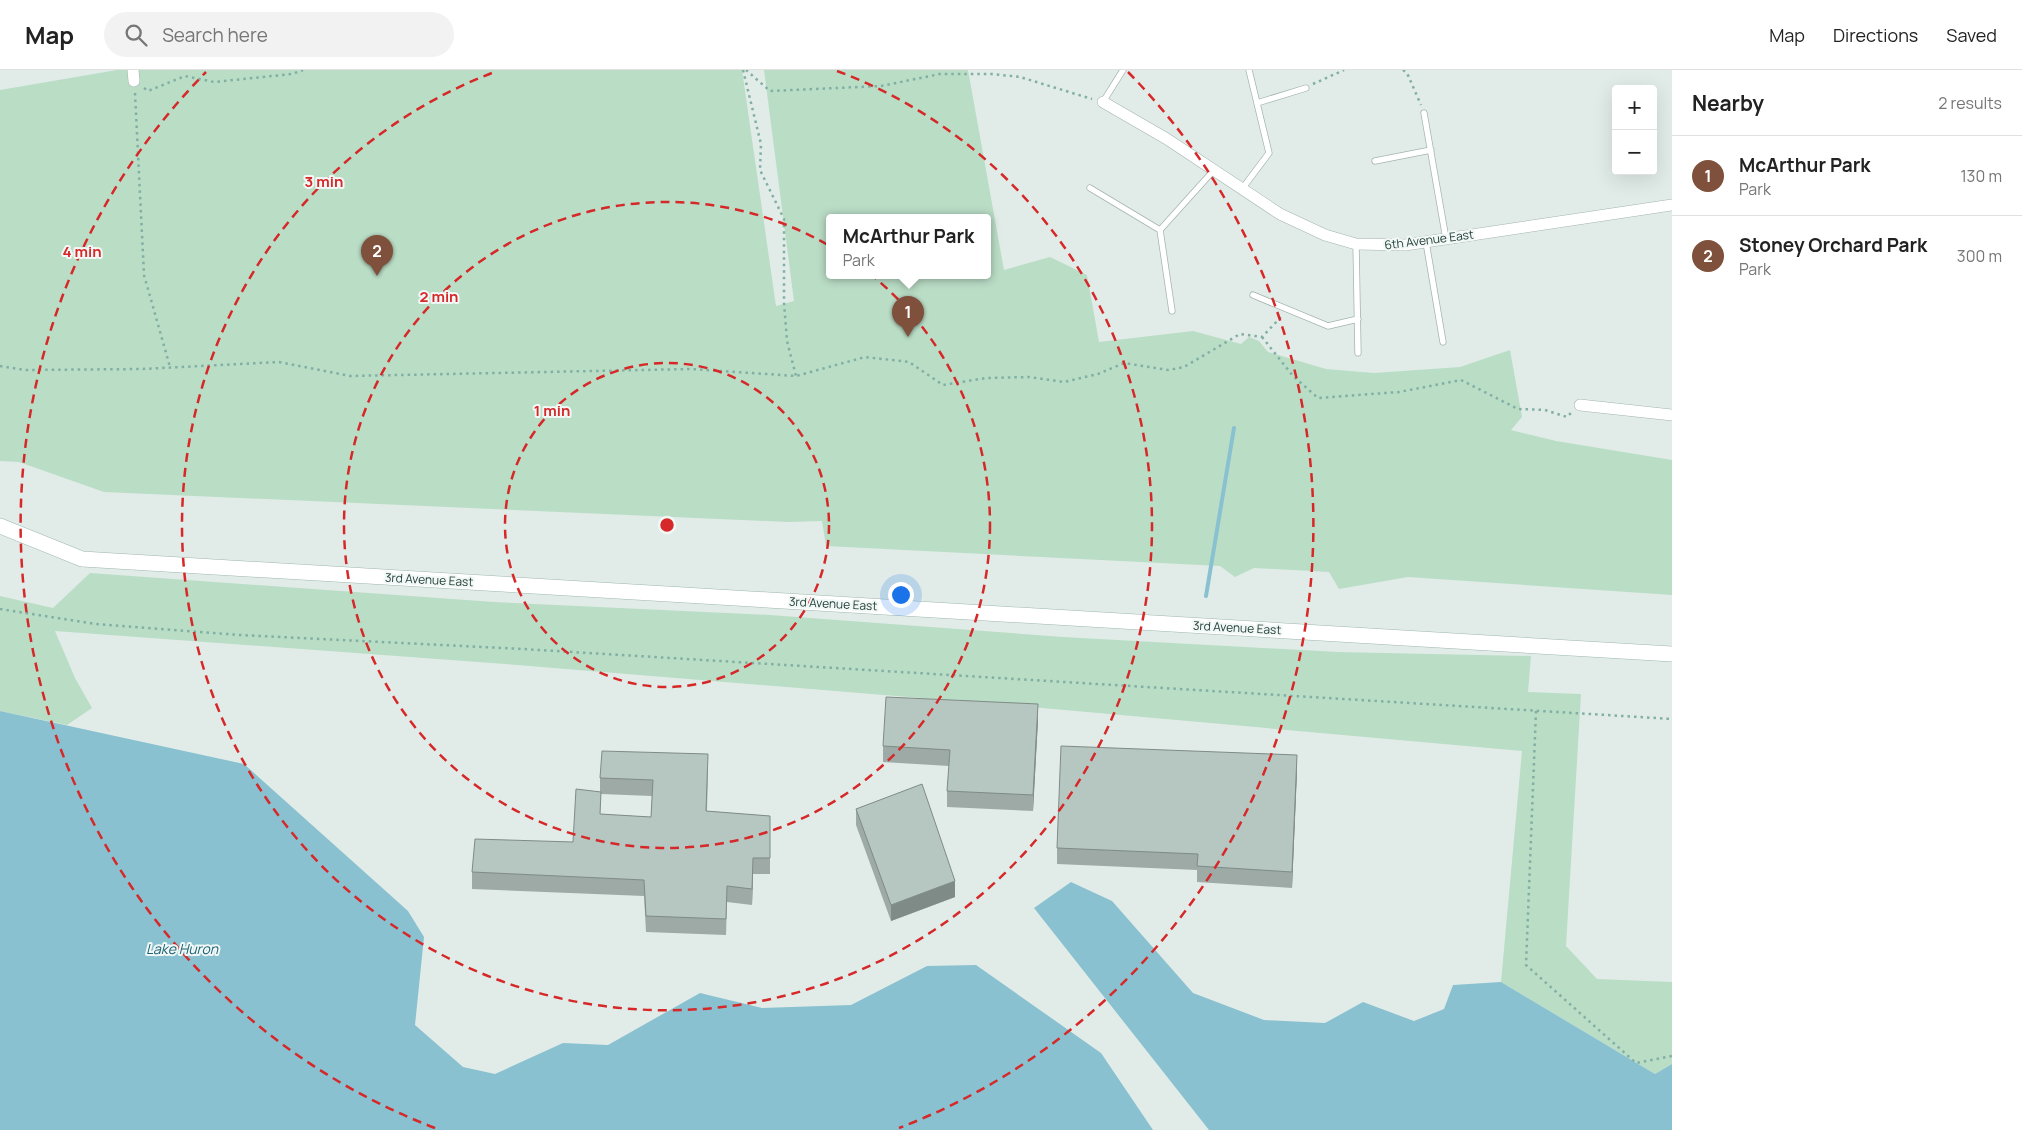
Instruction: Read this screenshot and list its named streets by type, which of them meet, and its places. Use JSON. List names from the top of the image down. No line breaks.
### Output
{"streets":{"main road":["3rd Avenue East"],"street":["6th Avenue East"]},"water":["Lake Huron"],"page":{"header":"Map","search":"Search here","nav":["Map","Directions","Saved"],"heading":["Nearby","2 results"],"map_buttons":["+","−"],"list":[{"mark":"1","name":"McArthur Park","note":"Park","value":"130 m"},{"mark":"2","name":"Stoney Orchard Park","note":"Park","value":"300 m"}],"popup":["McArthur Park","Park"],"pins":["2","1"]},"rings":["3 min","4 min","2 min","1 min"]}
